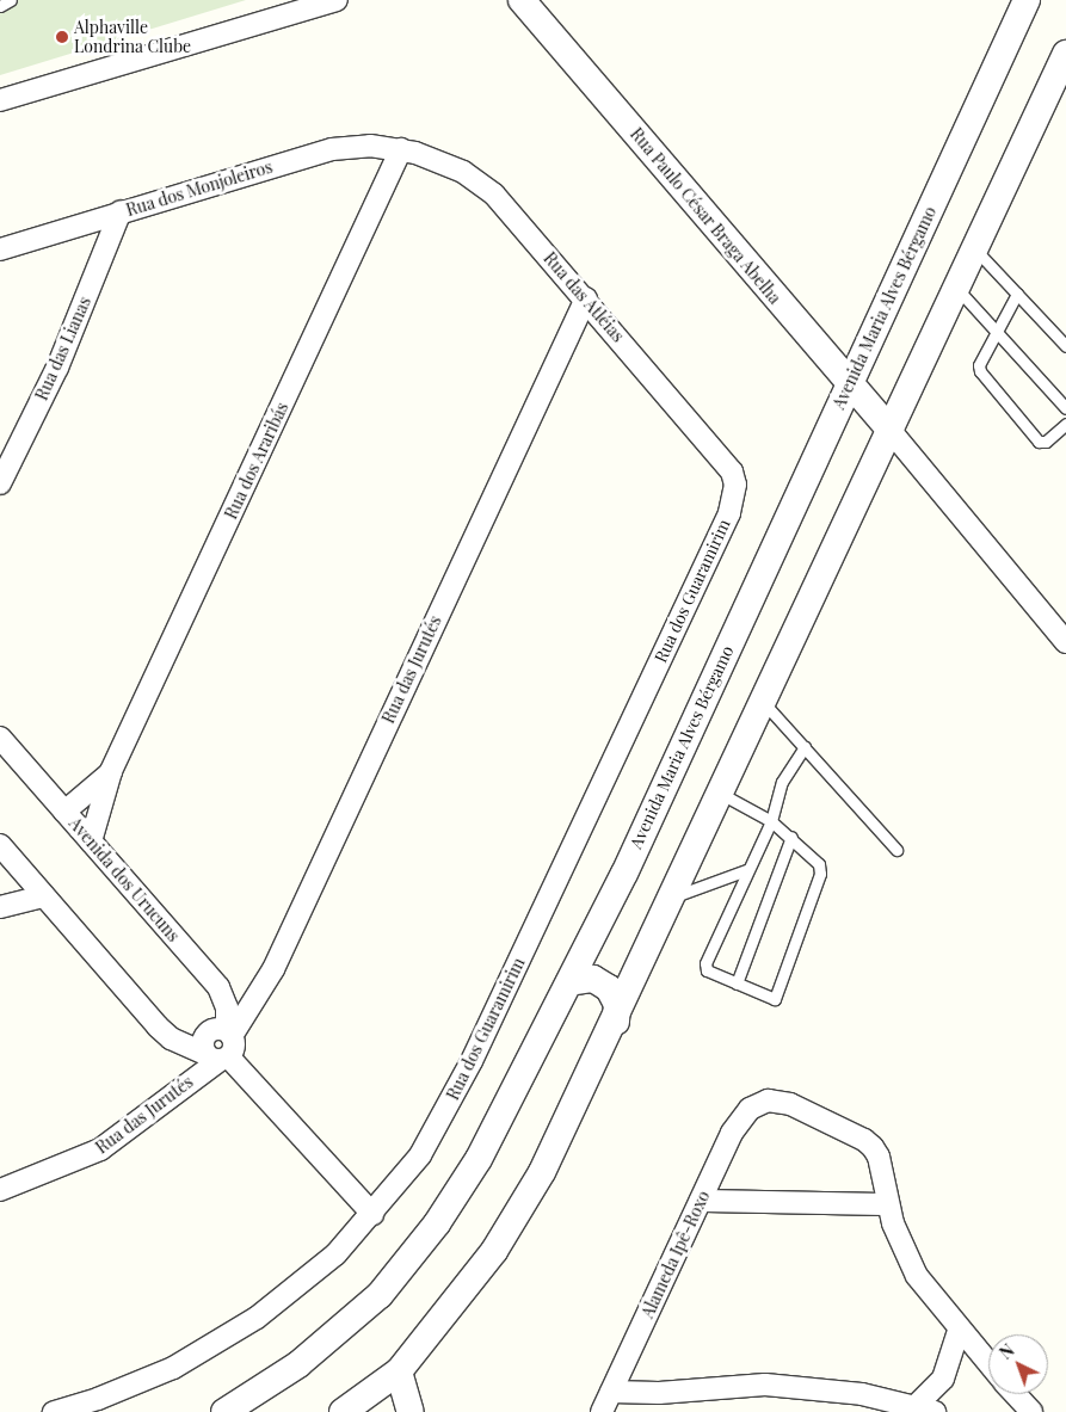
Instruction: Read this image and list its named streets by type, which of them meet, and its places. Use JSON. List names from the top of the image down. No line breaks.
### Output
{"streets":{"street":["Rua dos Monjoleiros","Rua Paulo César Braga Abelha","Rua das Atléias","Avenida Maria Alves Bérgamo","Rua das Lianas","Rua dos Araribás","Rua dos Guaramirim","Rua das Jurutés","Avenida dos Urucuns","Alameda Ipê-Roxo"]},"crossings":[["Rua dos Monjoleiros","Rua das Atléias"],["Rua dos Monjoleiros","Rua das Lianas"],["Rua dos Monjoleiros","Rua dos Araribás"],["Rua Paulo César Braga Abelha","Avenida Maria Alves Bérgamo"],["Rua das Atléias","Rua dos Araribás"],["Rua das Atléias","Rua dos Guaramirim"],["Rua das Atléias","Rua das Jurutés"],["Rua dos Araribás","Avenida dos Urucuns"],["Rua das Jurutés","Avenida dos Urucuns"]],"places":["Alphaville Londrina Clube"],"north":"top left"}
